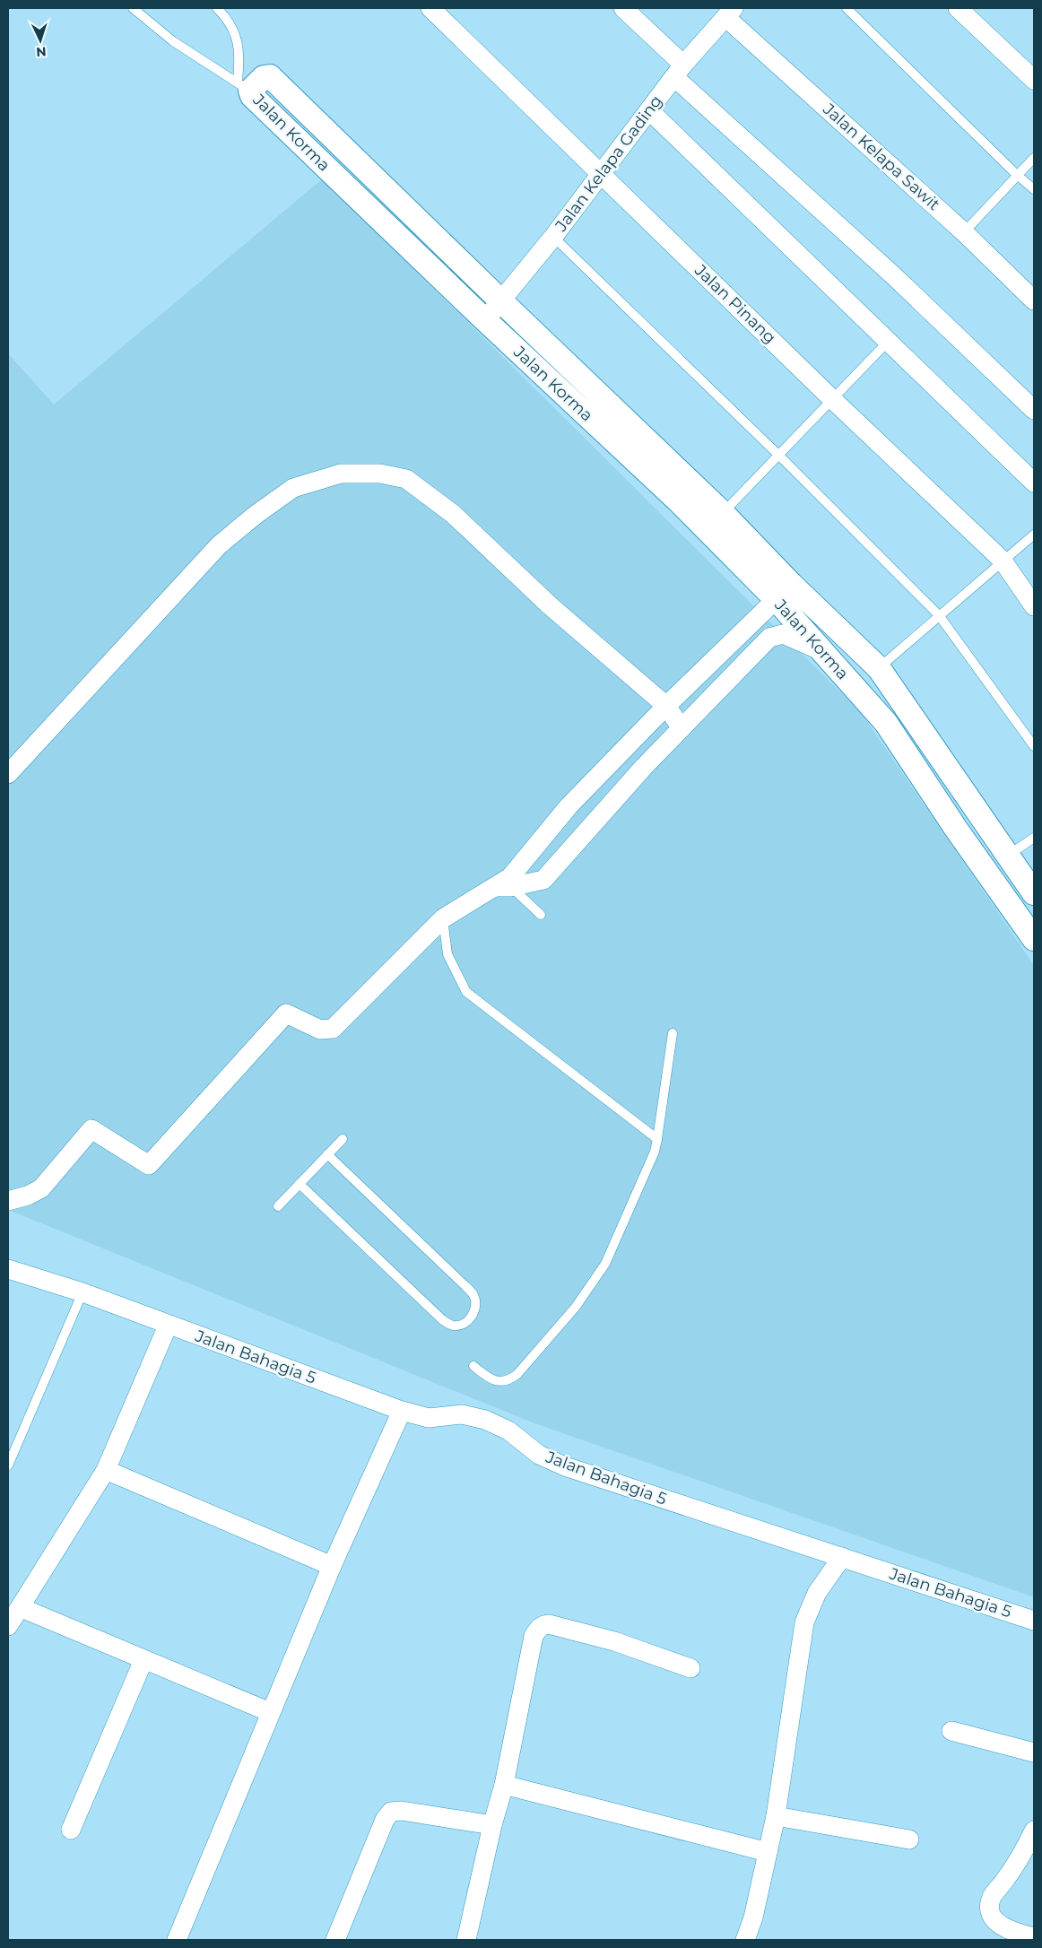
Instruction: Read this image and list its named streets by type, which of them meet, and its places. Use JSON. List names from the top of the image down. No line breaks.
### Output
{"streets":{"street":["Jalan Korma","Jalan Kelapa Sawit","Jalan Kelapa Gading","Jalan Pinang","Jalan Bahagia 5"]},"crossings":[["Jalan Korma","Jalan Kelapa Gading"],["Jalan Kelapa Sawit","Jalan Kelapa Gading"],["Jalan Kelapa Gading","Jalan Pinang"]],"north":"bottom"}
